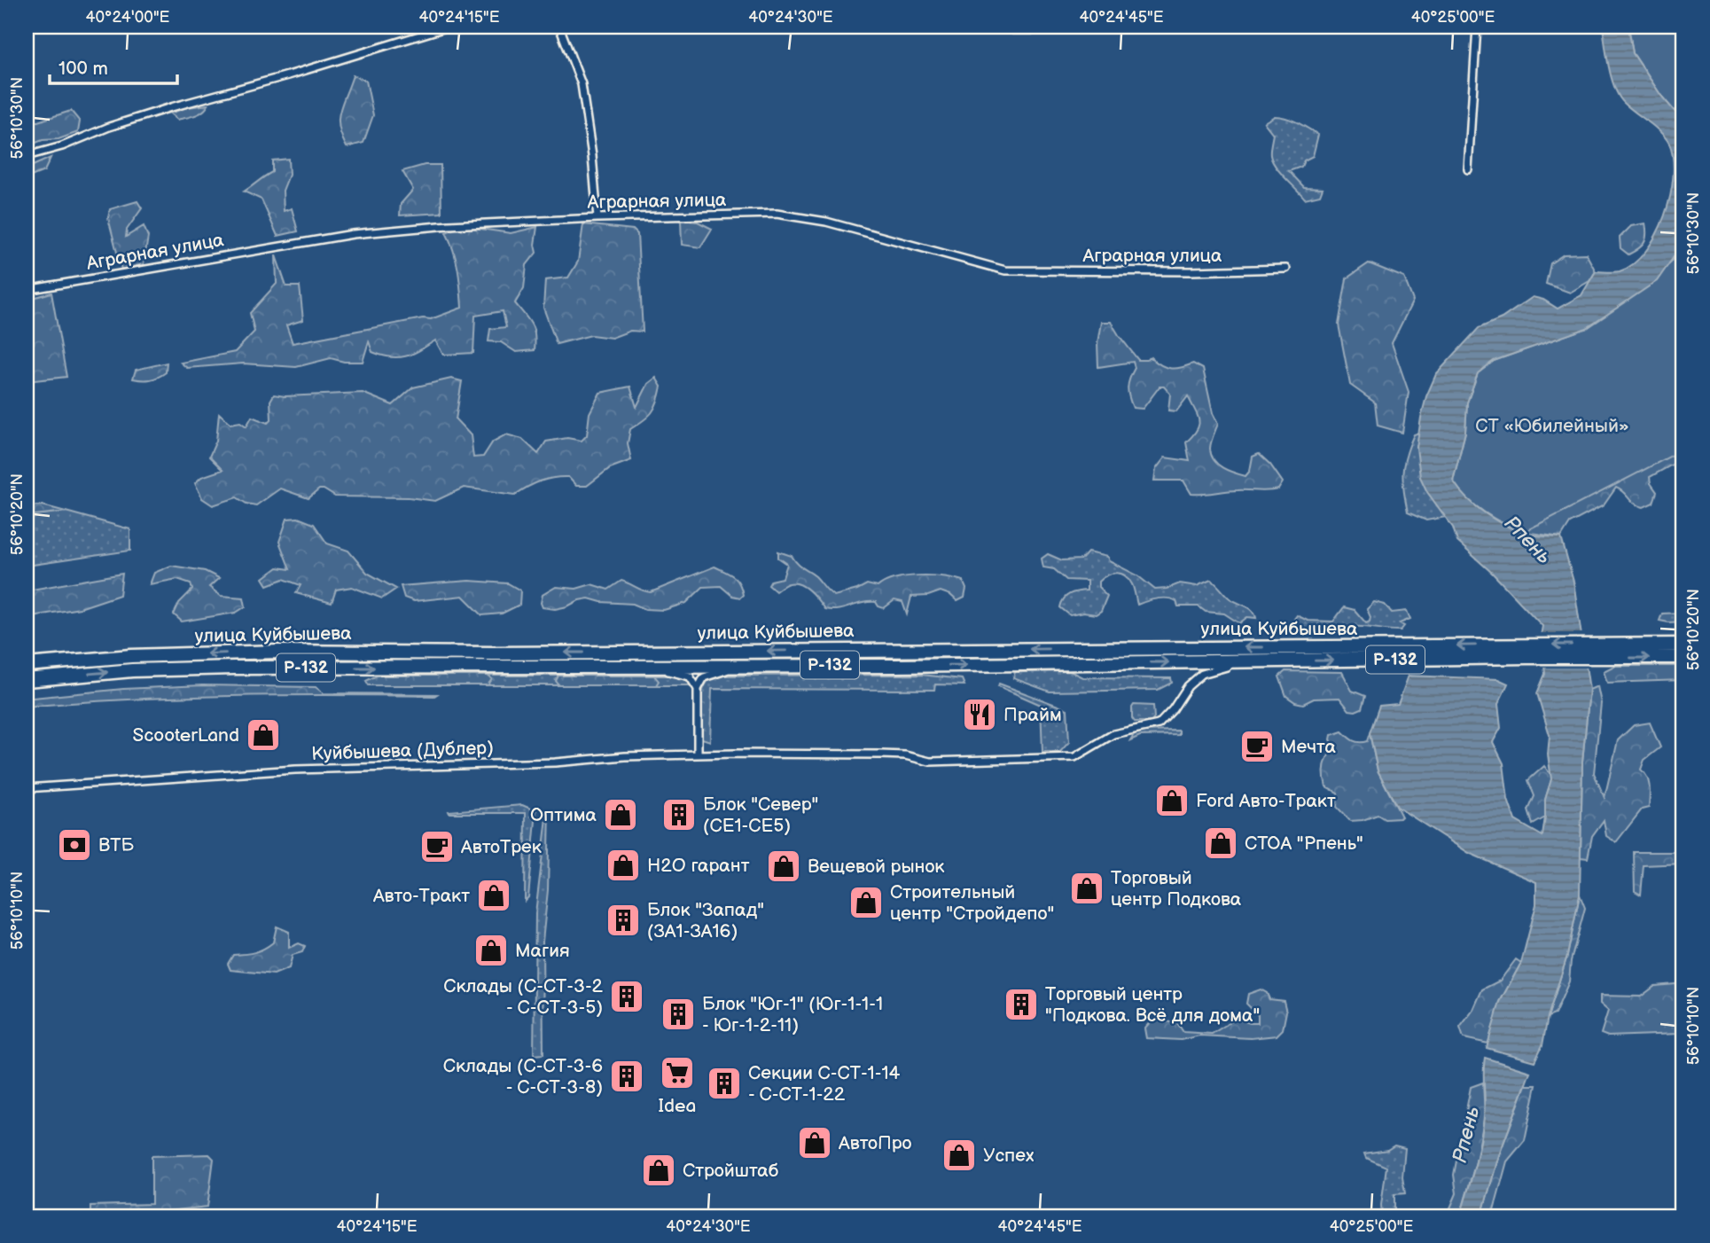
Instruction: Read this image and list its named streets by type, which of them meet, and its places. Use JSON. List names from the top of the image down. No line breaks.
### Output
{"streets":{"highway":["улица Куйбышева","Р-132"],"street":["Аграрная улица","Куйбышева (Дублер)"]},"crossings":[["улица Куйбышева","Р-132"],["улица Куйбышева","Куйбышева (Дублер)"]],"water":["Рпень"],"parks":["СТ «Юбилейный»"],"places":{"restaurant":["Прайм"],"shop":["ScooterLand","Ford Авто-Тракт","Оптима","СТОА \"Рпень\"","H2O гарант","Вещевой рынок","Торговый центр Подкова","Авто-Тракт","Строительный центр \"Стройдепо\"","Магия","АвтоПро","Успех","Стройштаб"],"cafe":["Мечта","АвтоТрек"],"building":["Блок \"Север\" (СЕ1-СЕ5)","Блок \"Запад\" (ЗА1-ЗА16)","Склады (С-СТ-3-2 - С-СТ-3-5)","Торговый центр \"Подкова. Всё для дома\"","Блок \"Юг-1\" (Юг-1-1-1 - Юг-1-2-11)","Склады (С-СТ-3-6 - С-СТ-3-8)","Секции С-СТ-1-14 - С-СТ-1-22"],"bank":["ВТБ"],"supermarket":["Idea"]},"scale_bar":"100 m","coordinates":["40°24'00\"E","40°24'15\"E","40°24'30\"E","40°24'45\"E","40°25'00\"E","56°10'30\"N","56°10'20\"N","56°10'10\"N"]}
